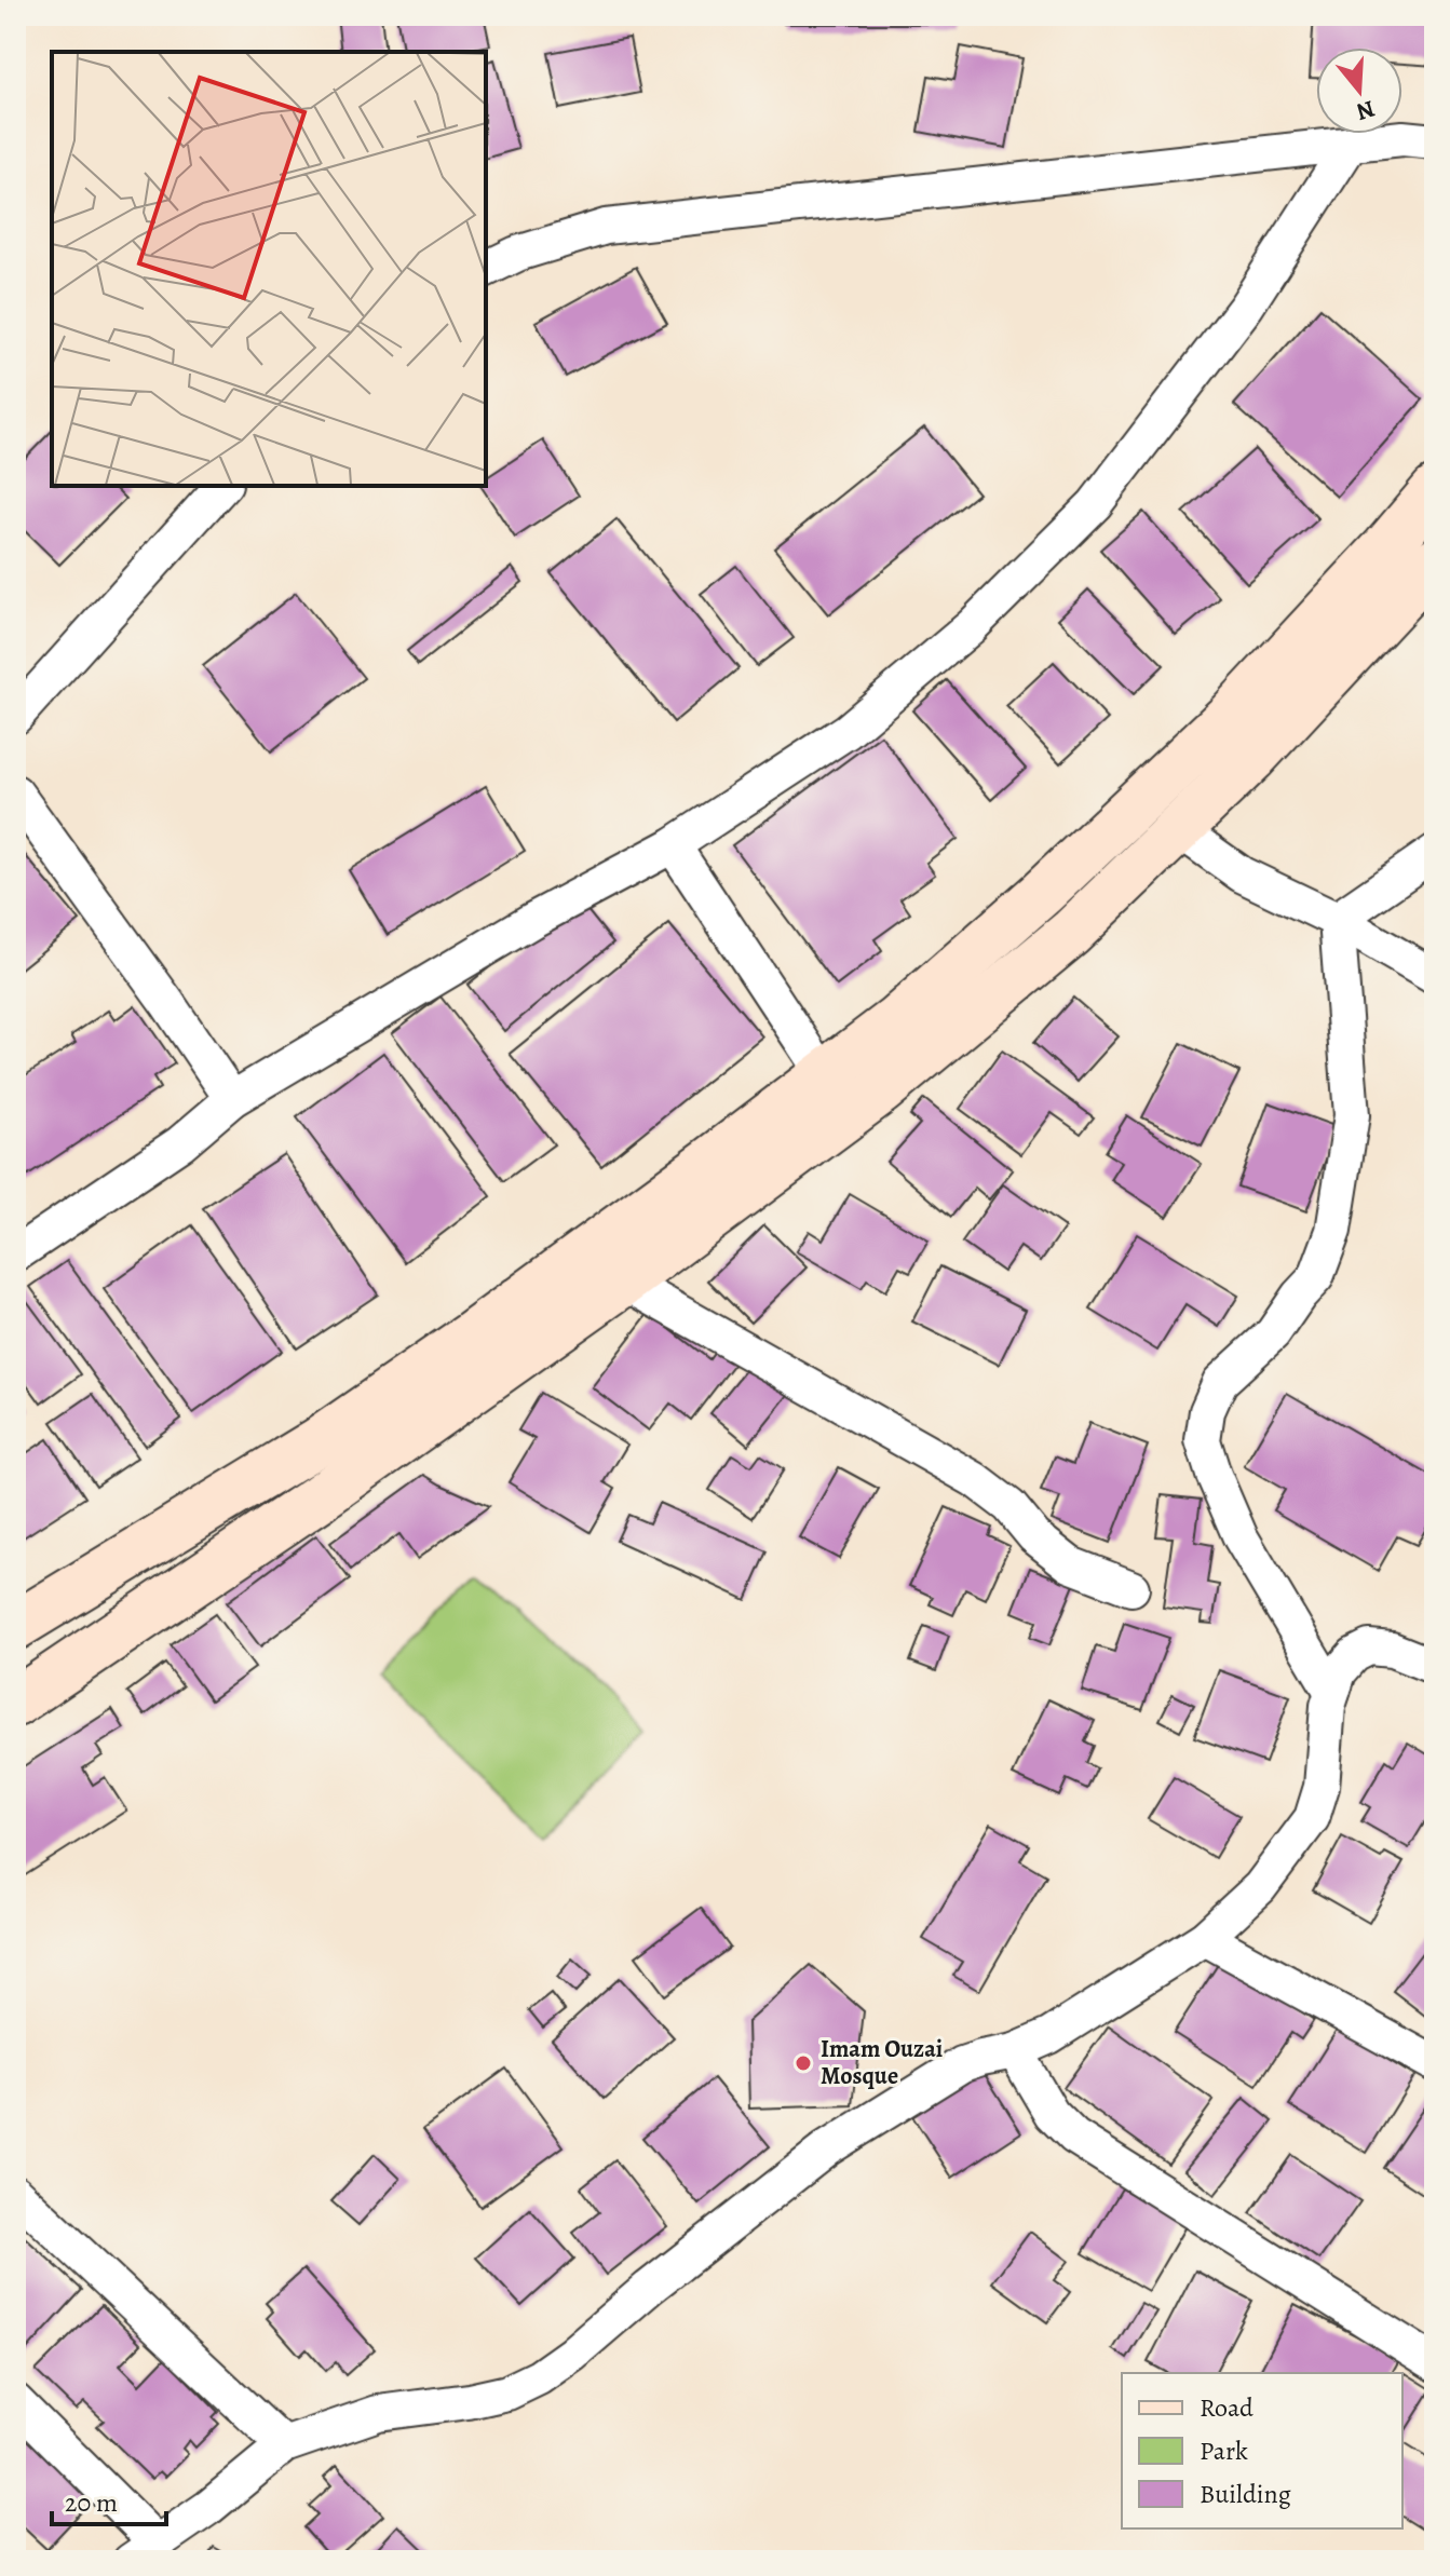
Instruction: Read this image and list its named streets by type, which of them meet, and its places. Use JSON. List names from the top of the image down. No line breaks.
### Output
{"places":["Imam Ouzai Mosque"],"legend":["Road","Park","Building"],"scale_bar":"20 m","north":"bottom"}
